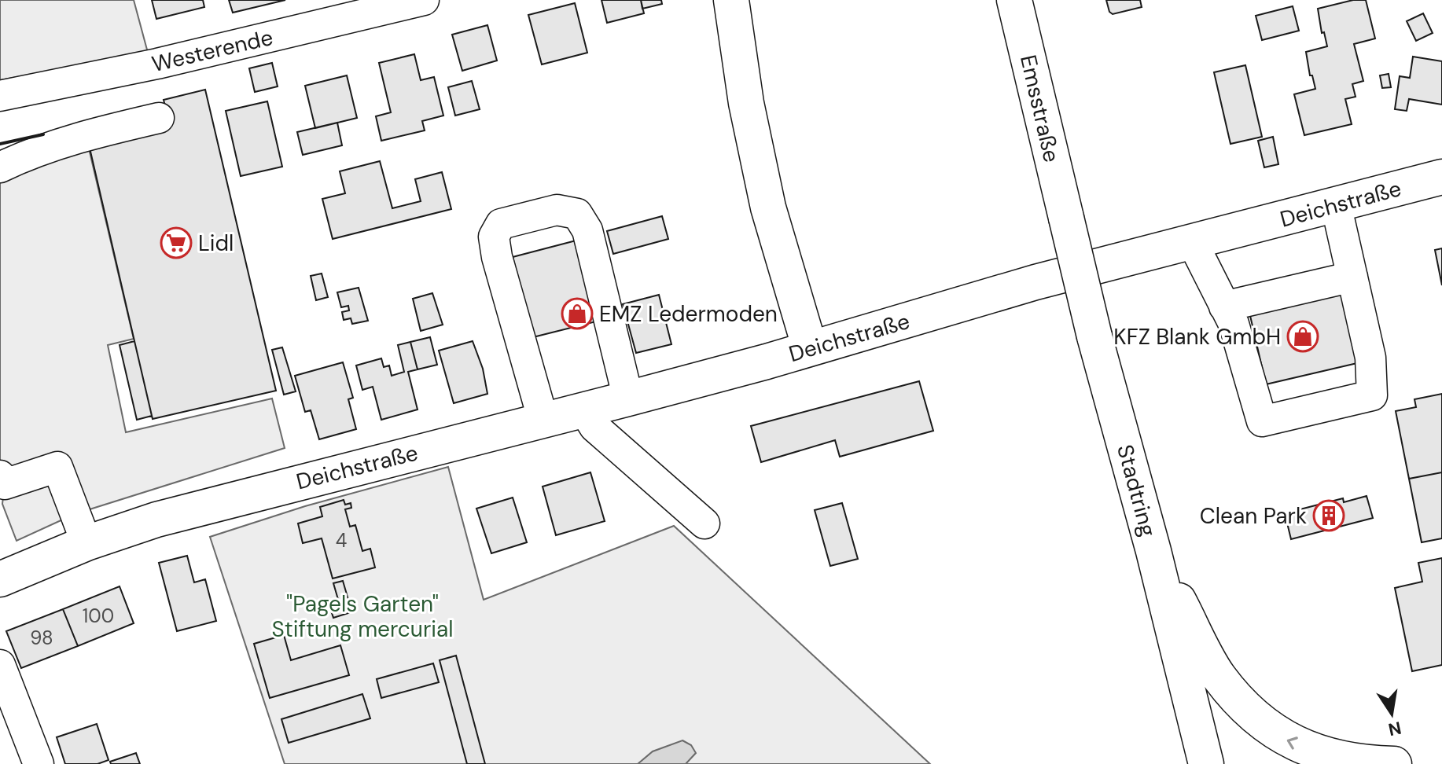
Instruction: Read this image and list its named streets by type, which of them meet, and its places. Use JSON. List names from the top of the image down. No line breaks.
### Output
{"streets":{"main road":["Emsstraße","Deichstraße","Stadtring"],"street":["Westerende"]},"crossings":[["Emsstraße","Stadtring"]],"parks":["\"Pagels Garten\" Stiftung mercurial"],"places":{"supermarket":["Lidl"],"shop":["EMZ Ledermoden","KFZ Blank GmbH"],"building":["Clean Park"]},"house_numbers":["4","100","98"],"north":"bottom"}
